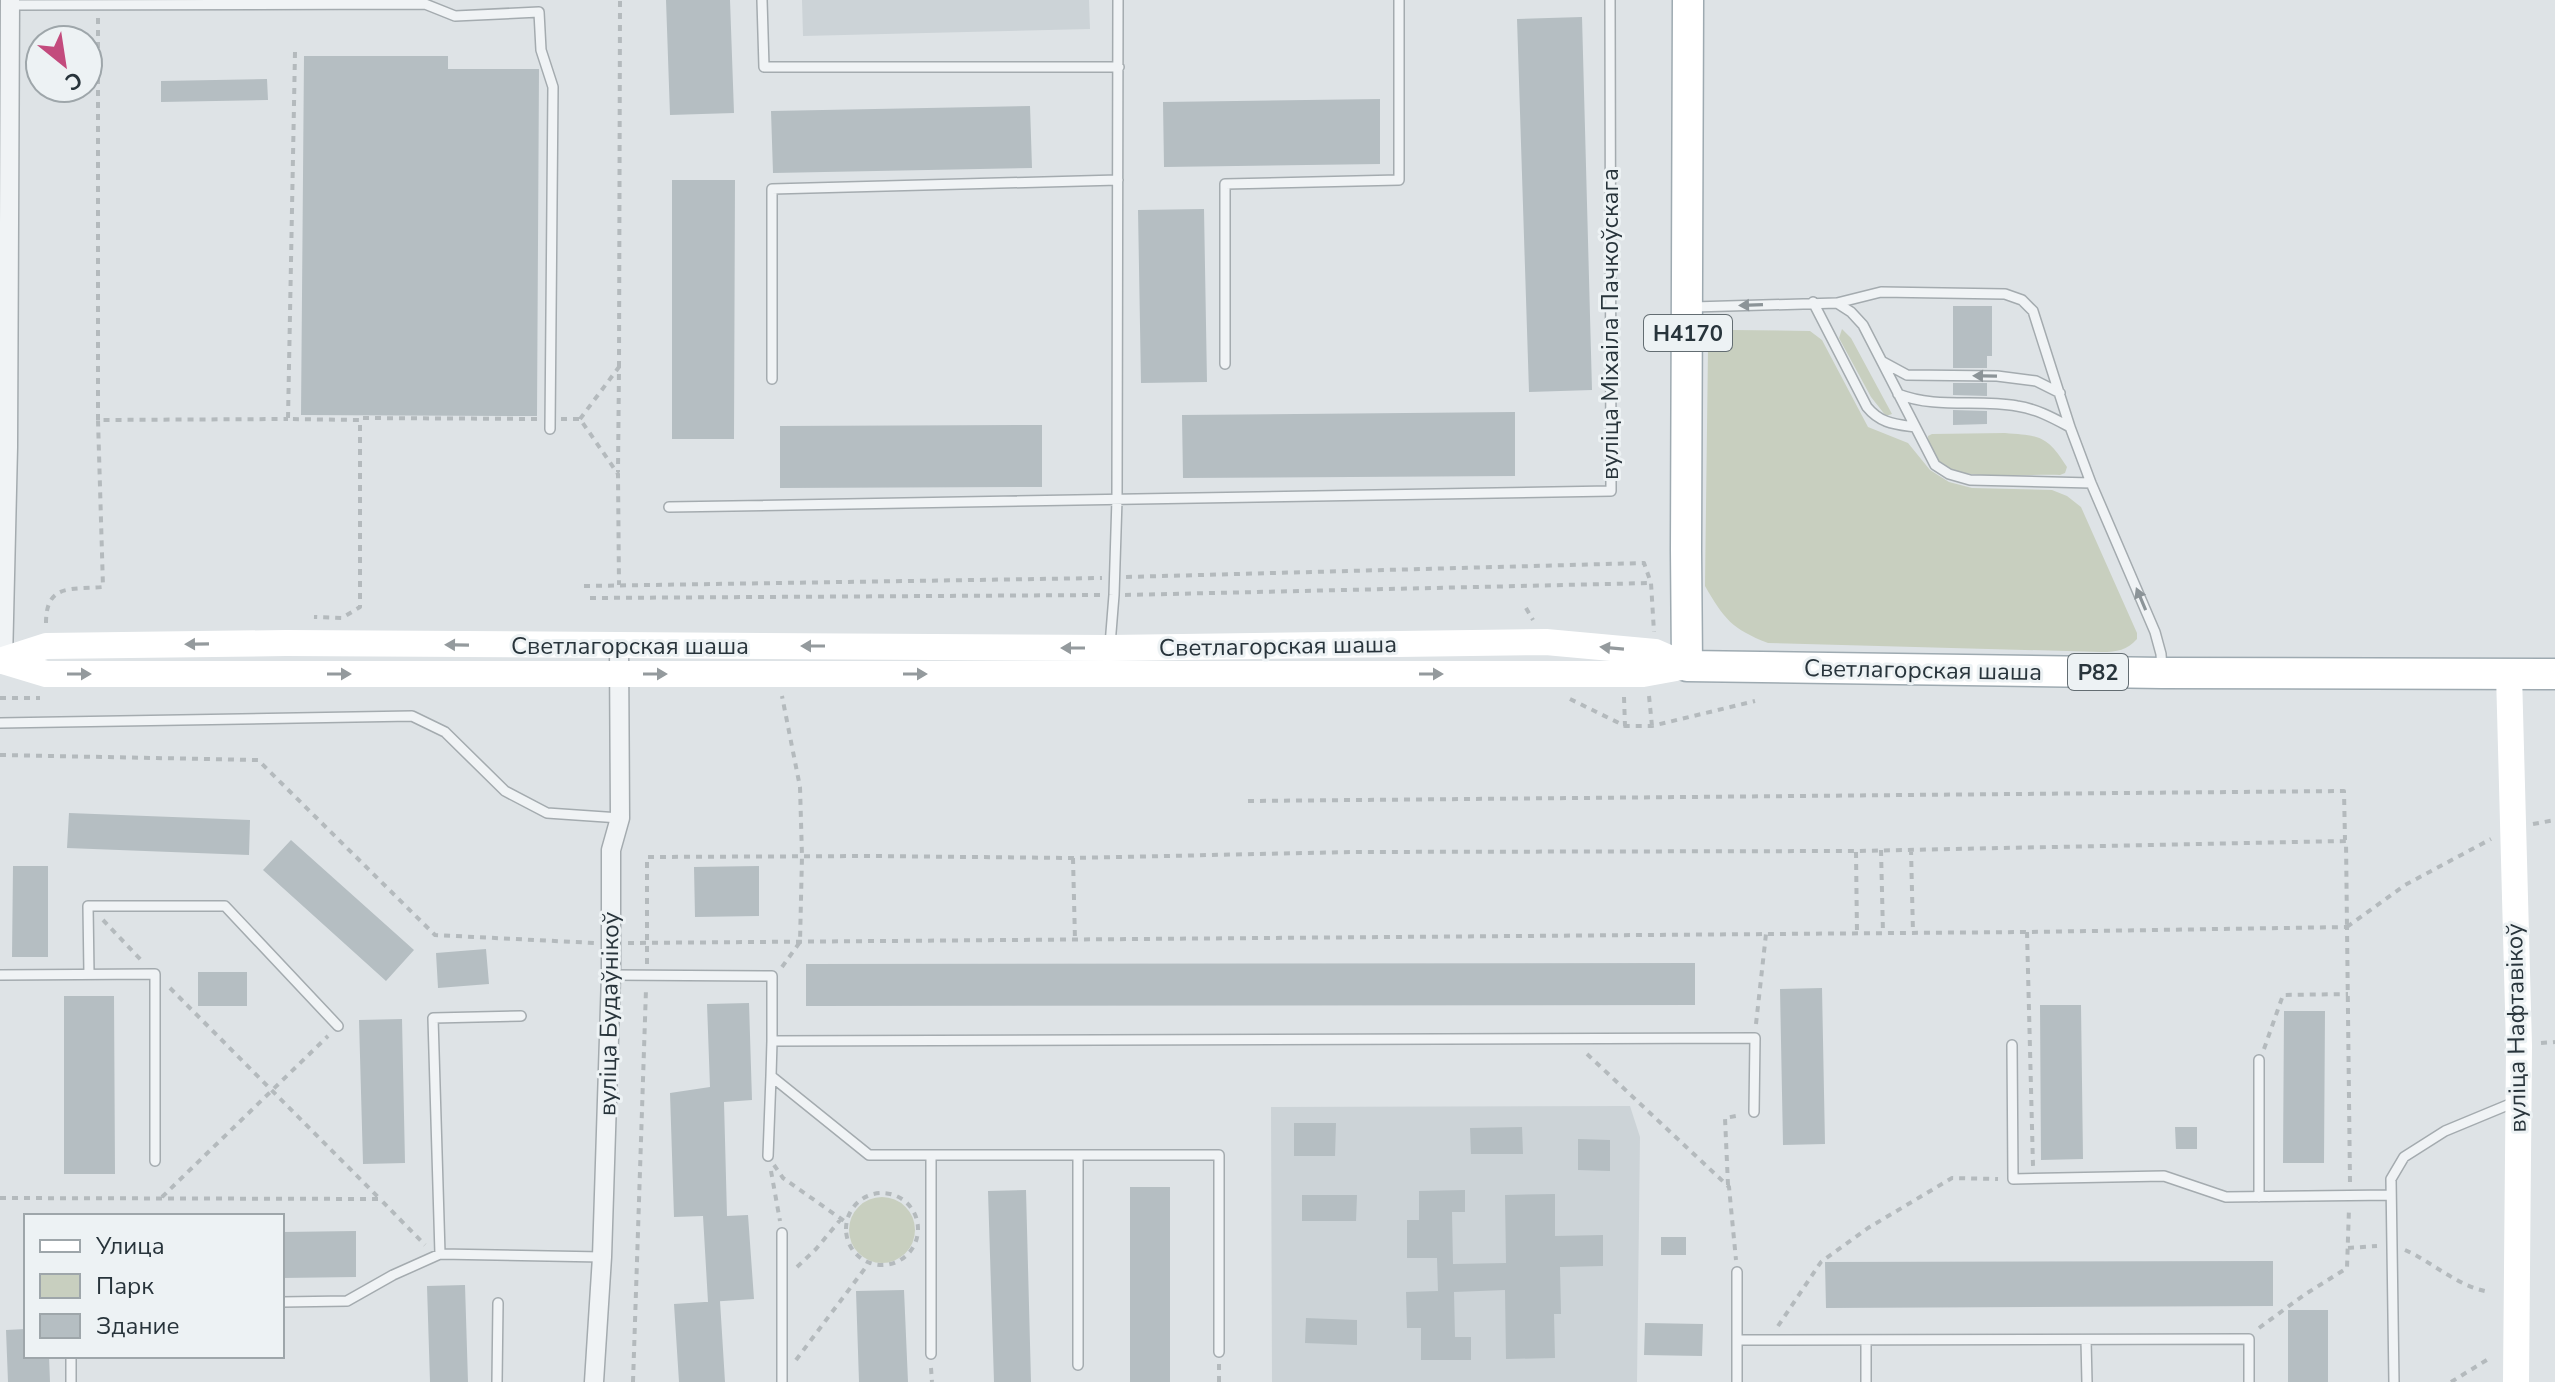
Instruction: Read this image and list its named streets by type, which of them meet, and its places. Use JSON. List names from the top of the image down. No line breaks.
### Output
{"streets":{"main road":["Н4170","Светлагорская шаша","Р82","вуліца Нафтавікоў"],"street":["вуліца Будаўнікоў"],"lane":["вуліца Міхаіла Пачкоўскага"]},"crossings":[["Н4170","Светлагорская шаша"],["Светлагорская шаша","вуліца Будаўнікоў"],["Светлагорская шаша","вуліца Нафтавікоў"]],"legend":["Улица","Парк","Здание"],"north":"bottom right"}
